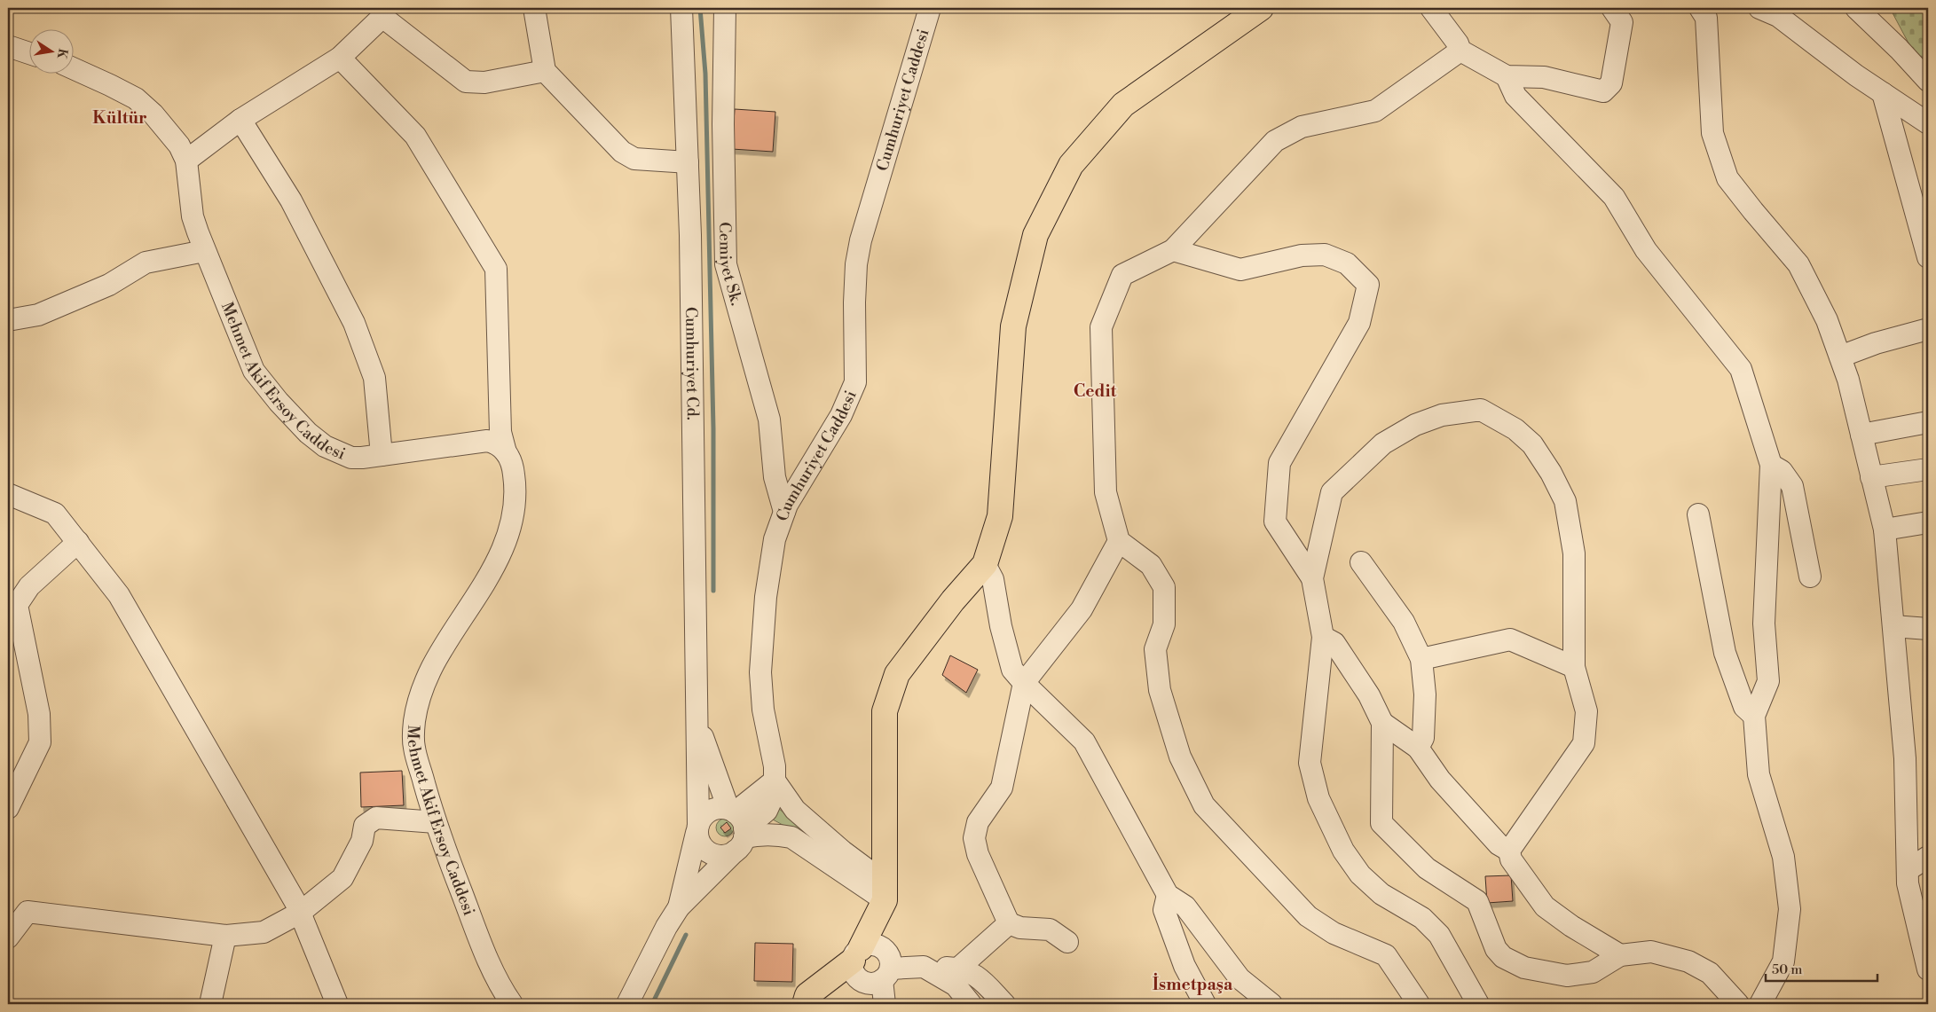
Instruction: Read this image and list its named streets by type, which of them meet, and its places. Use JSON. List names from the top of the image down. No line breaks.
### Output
{"streets":{"street":["Cumhuriyet Caddesi","Cemiyet Sk.","Cumhuriyet Cd.","Mehmet Akif Ersoy Caddesi"]},"crossings":[["Cumhuriyet Caddesi","Cemiyet Sk."],["Cumhuriyet Caddesi","Cumhuriyet Cd."]],"districts":["Kültür","Cedit","İsmetpaşa"],"scale_bar":"50 m","north":"right"}
